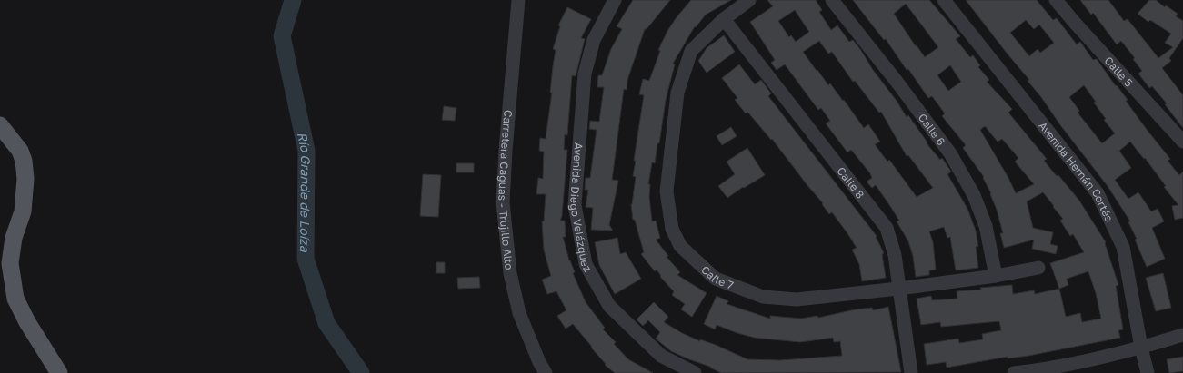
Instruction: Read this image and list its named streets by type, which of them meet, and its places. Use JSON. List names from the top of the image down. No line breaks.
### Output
{"streets":{"street":["Calle 5","Calle 6","Avenida Hernán Cortés","Calle 8","Carretera Caguas - Trujillo Alto","Avenida Diego Velázquez","Calle 7"]},"crossings":[["Calle 6","Calle 7"],["Calle 8","Calle 7"]],"water":["Río Grande de Loíza"]}
